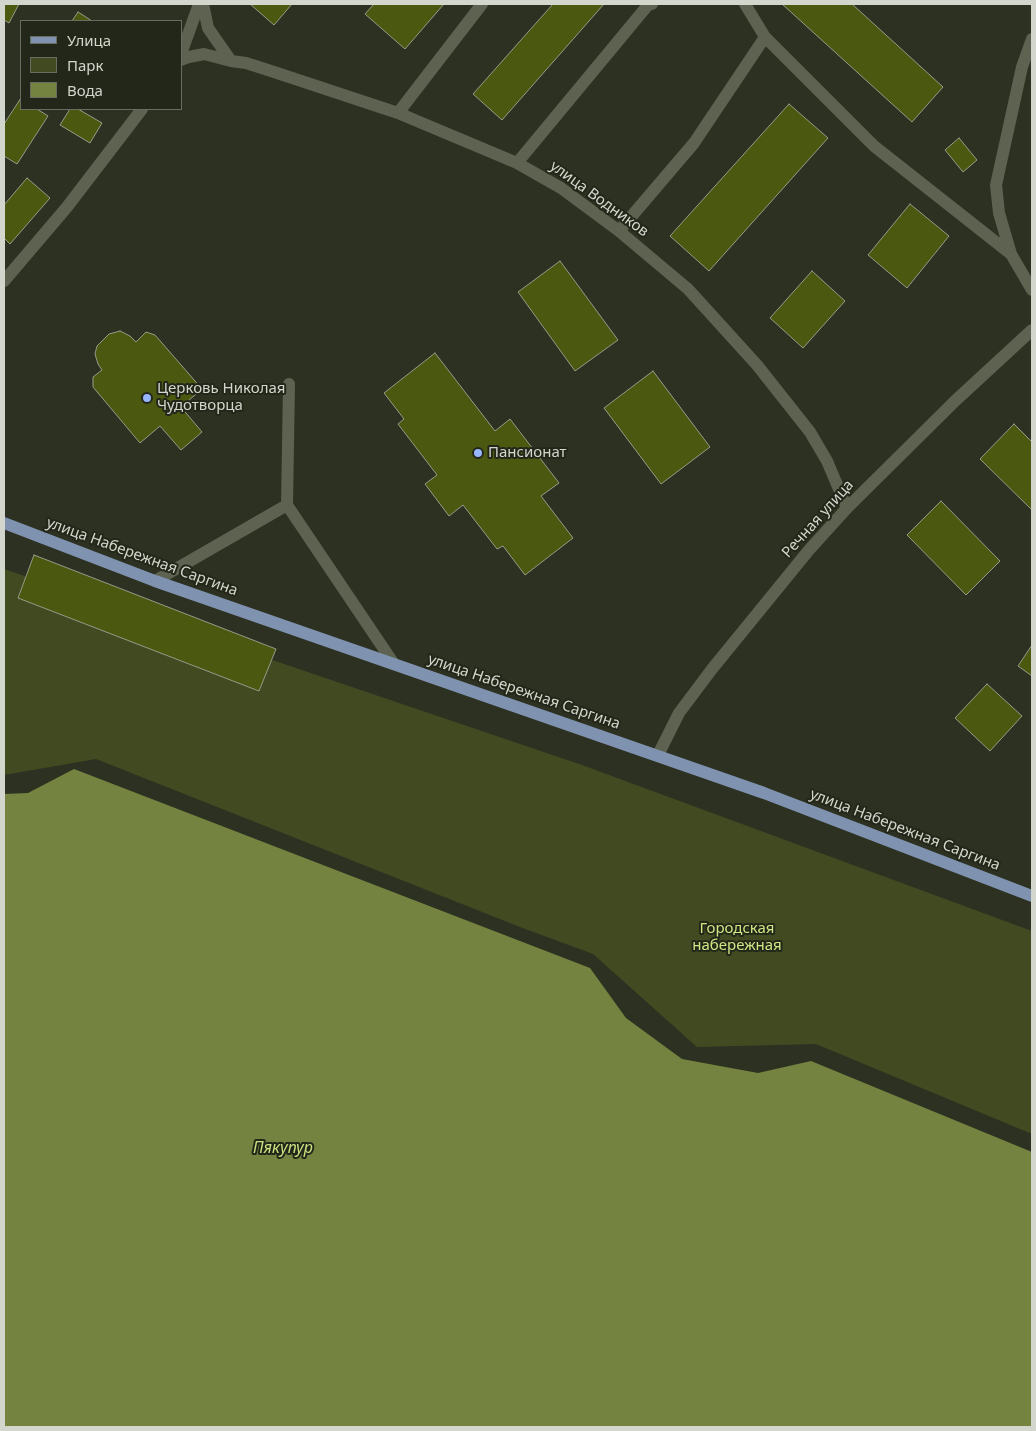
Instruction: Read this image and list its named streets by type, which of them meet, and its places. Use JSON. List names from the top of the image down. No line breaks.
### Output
{"streets":{"main road":["улица Набережная Саргина"],"street":["улица Водников","Речная улица"]},"crossings":[["улица Водников","Речная улица"],["Речная улица","улица Набережная Саргина"]],"water":["Пякупур"],"parks":["Городская набережная"],"places":["Церковь Николая Чудотворца","Пансионат"],"legend":["Улица","Парк","Вода"]}
